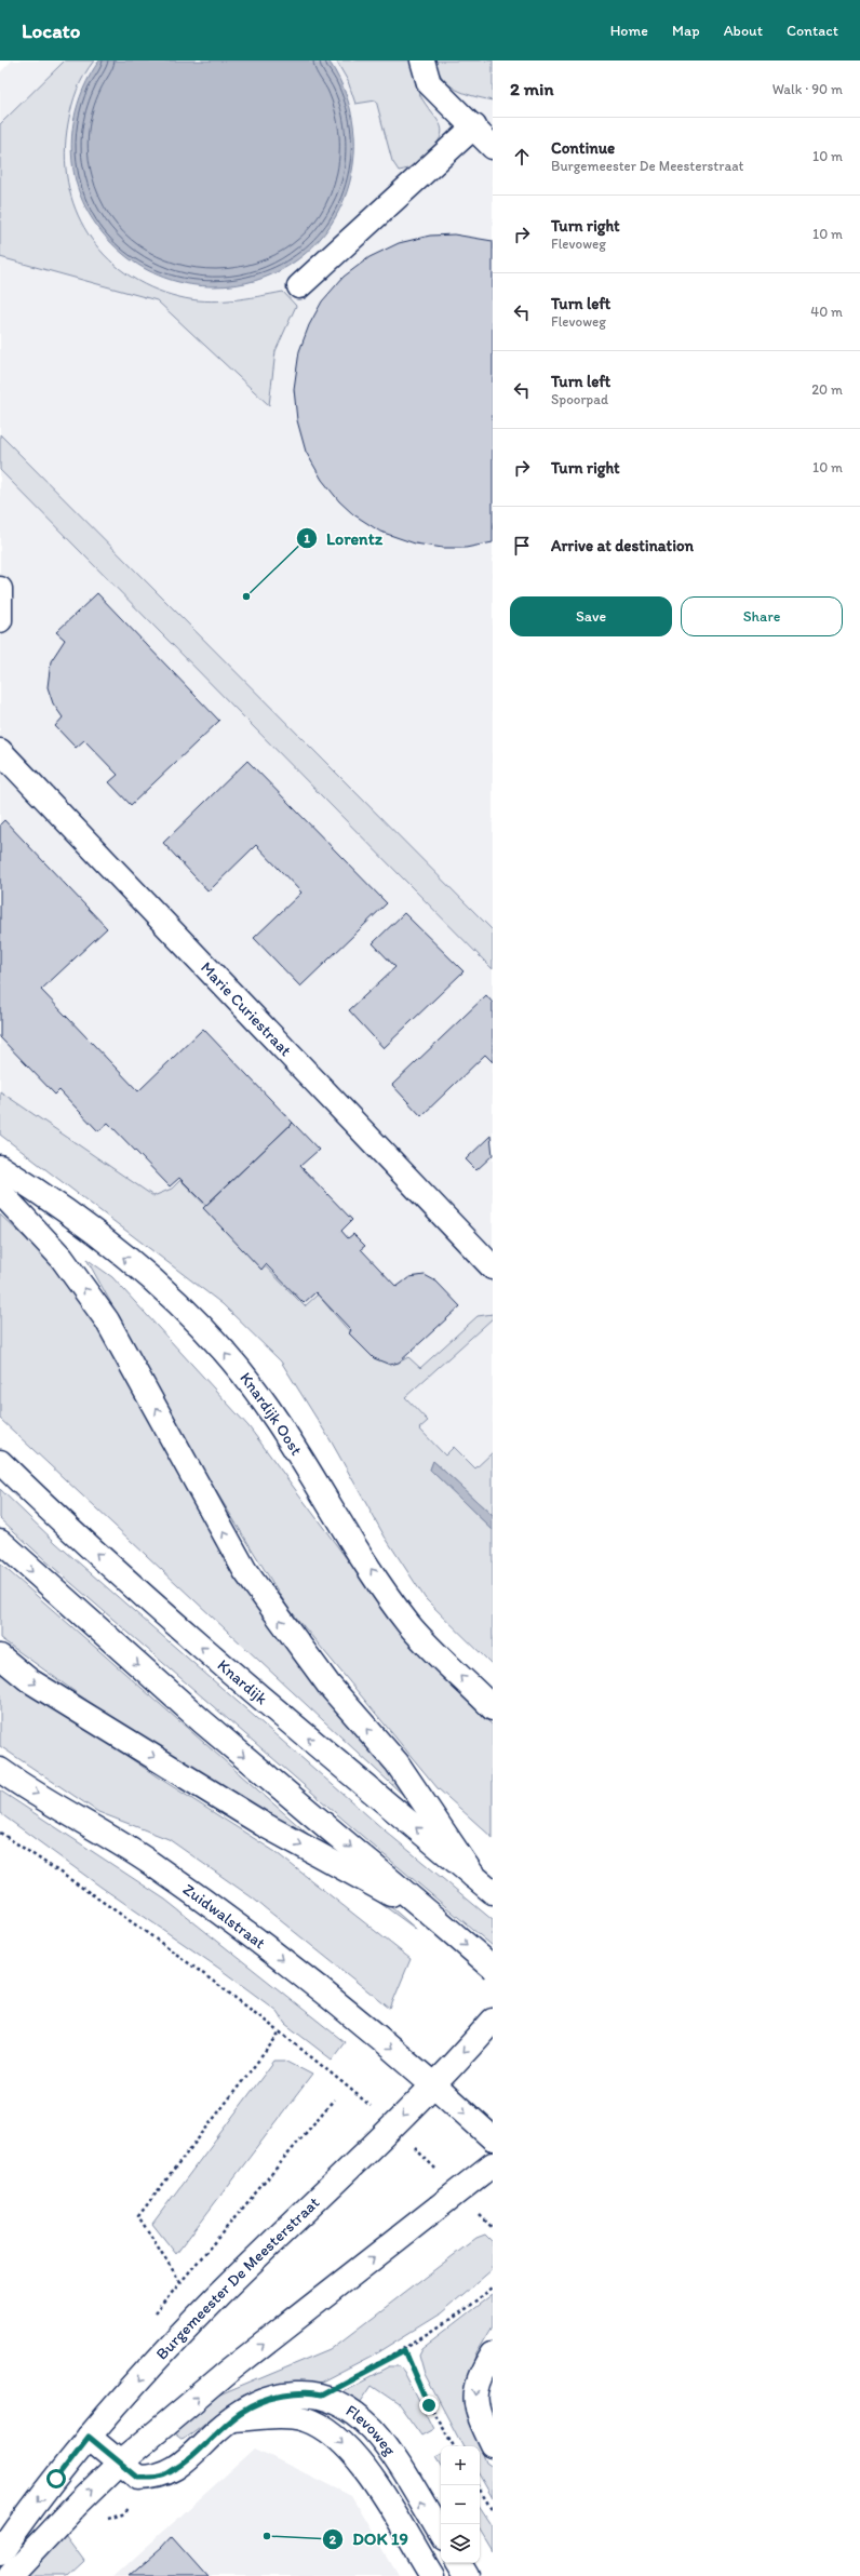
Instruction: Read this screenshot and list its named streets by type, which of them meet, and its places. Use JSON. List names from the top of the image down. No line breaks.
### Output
{"streets":{"street":["Marie Curiestraat","Knardijk Oost","Knardijk","Zuidwalstraat","Burgemeester De Meesterstraat","Flevoweg"]},"crossings":[["Zuidwalstraat","Burgemeester De Meesterstraat"],["Burgemeester De Meesterstraat","Flevoweg"]],"places":["Lorentz","DOK 19"],"page":{"header":"Locato","nav":["Home","Map","About","Contact"],"heading":["2 min","Walk · 90 m"],"list":[["Continue","Burgemeester De Meesterstraat","10 m"],["Turn right","Flevoweg","10 m"],["Turn left","Flevoweg","40 m"],["Turn left","Spoorpad","20 m"],["Turn right","10 m"],"Arrive at destination"],"buttons":["Save","Share"],"map_buttons":["+","−"]}}
